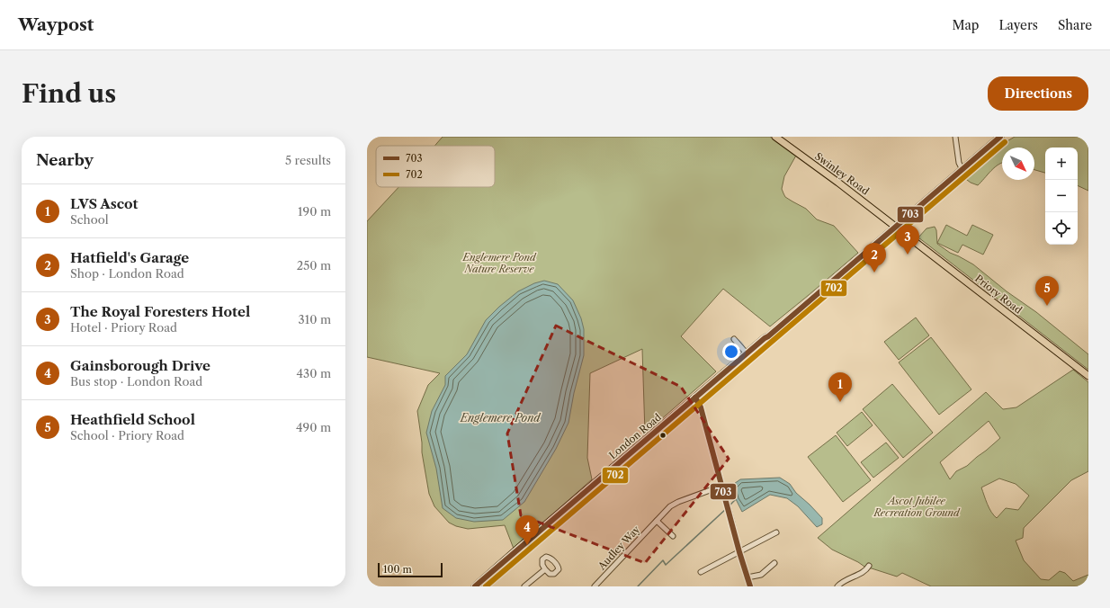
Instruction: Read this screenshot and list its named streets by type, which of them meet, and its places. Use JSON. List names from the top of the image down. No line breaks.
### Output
{"streets":{"main road":["Swinley Road","Priory Road","London Road"],"street":["Audley Way"]},"crossings":[["Swinley Road","Priory Road"],["Swinley Road","London Road"],["Priory Road","London Road"]],"water":["Englemere Pond"],"parks":["Englemere Pond Nature Reserve","Ascot Jubilee Recreation Ground"],"lines":["transit line 703","transit line 702"],"legend":["703","702"],"scale_bar":"100 m","north":"bottom right","page":{"header":"Waypost","nav":["Map","Layers","Share"],"buttons":"Directions","title":"Find us","heading":["Nearby","5 results"],"map_buttons":["+","−"],"list":[{"mark":"1","name":"LVS Ascot","note":"School","value":"190 m"},{"mark":"2","name":"Hatfield's Garage","note":"Shop · London Road","value":"250 m"},{"mark":"3","name":"The Royal Foresters Hotel","note":"Hotel · Priory Road","value":"310 m"},{"mark":"4","name":"Gainsborough Drive","note":"Bus stop · London Road","value":"430 m"},{"mark":"5","name":"Heathfield School","note":"School · Priory Road","value":"490 m"}],"pins":["3","2","5","1","4"],"scale":"100 m"}}
